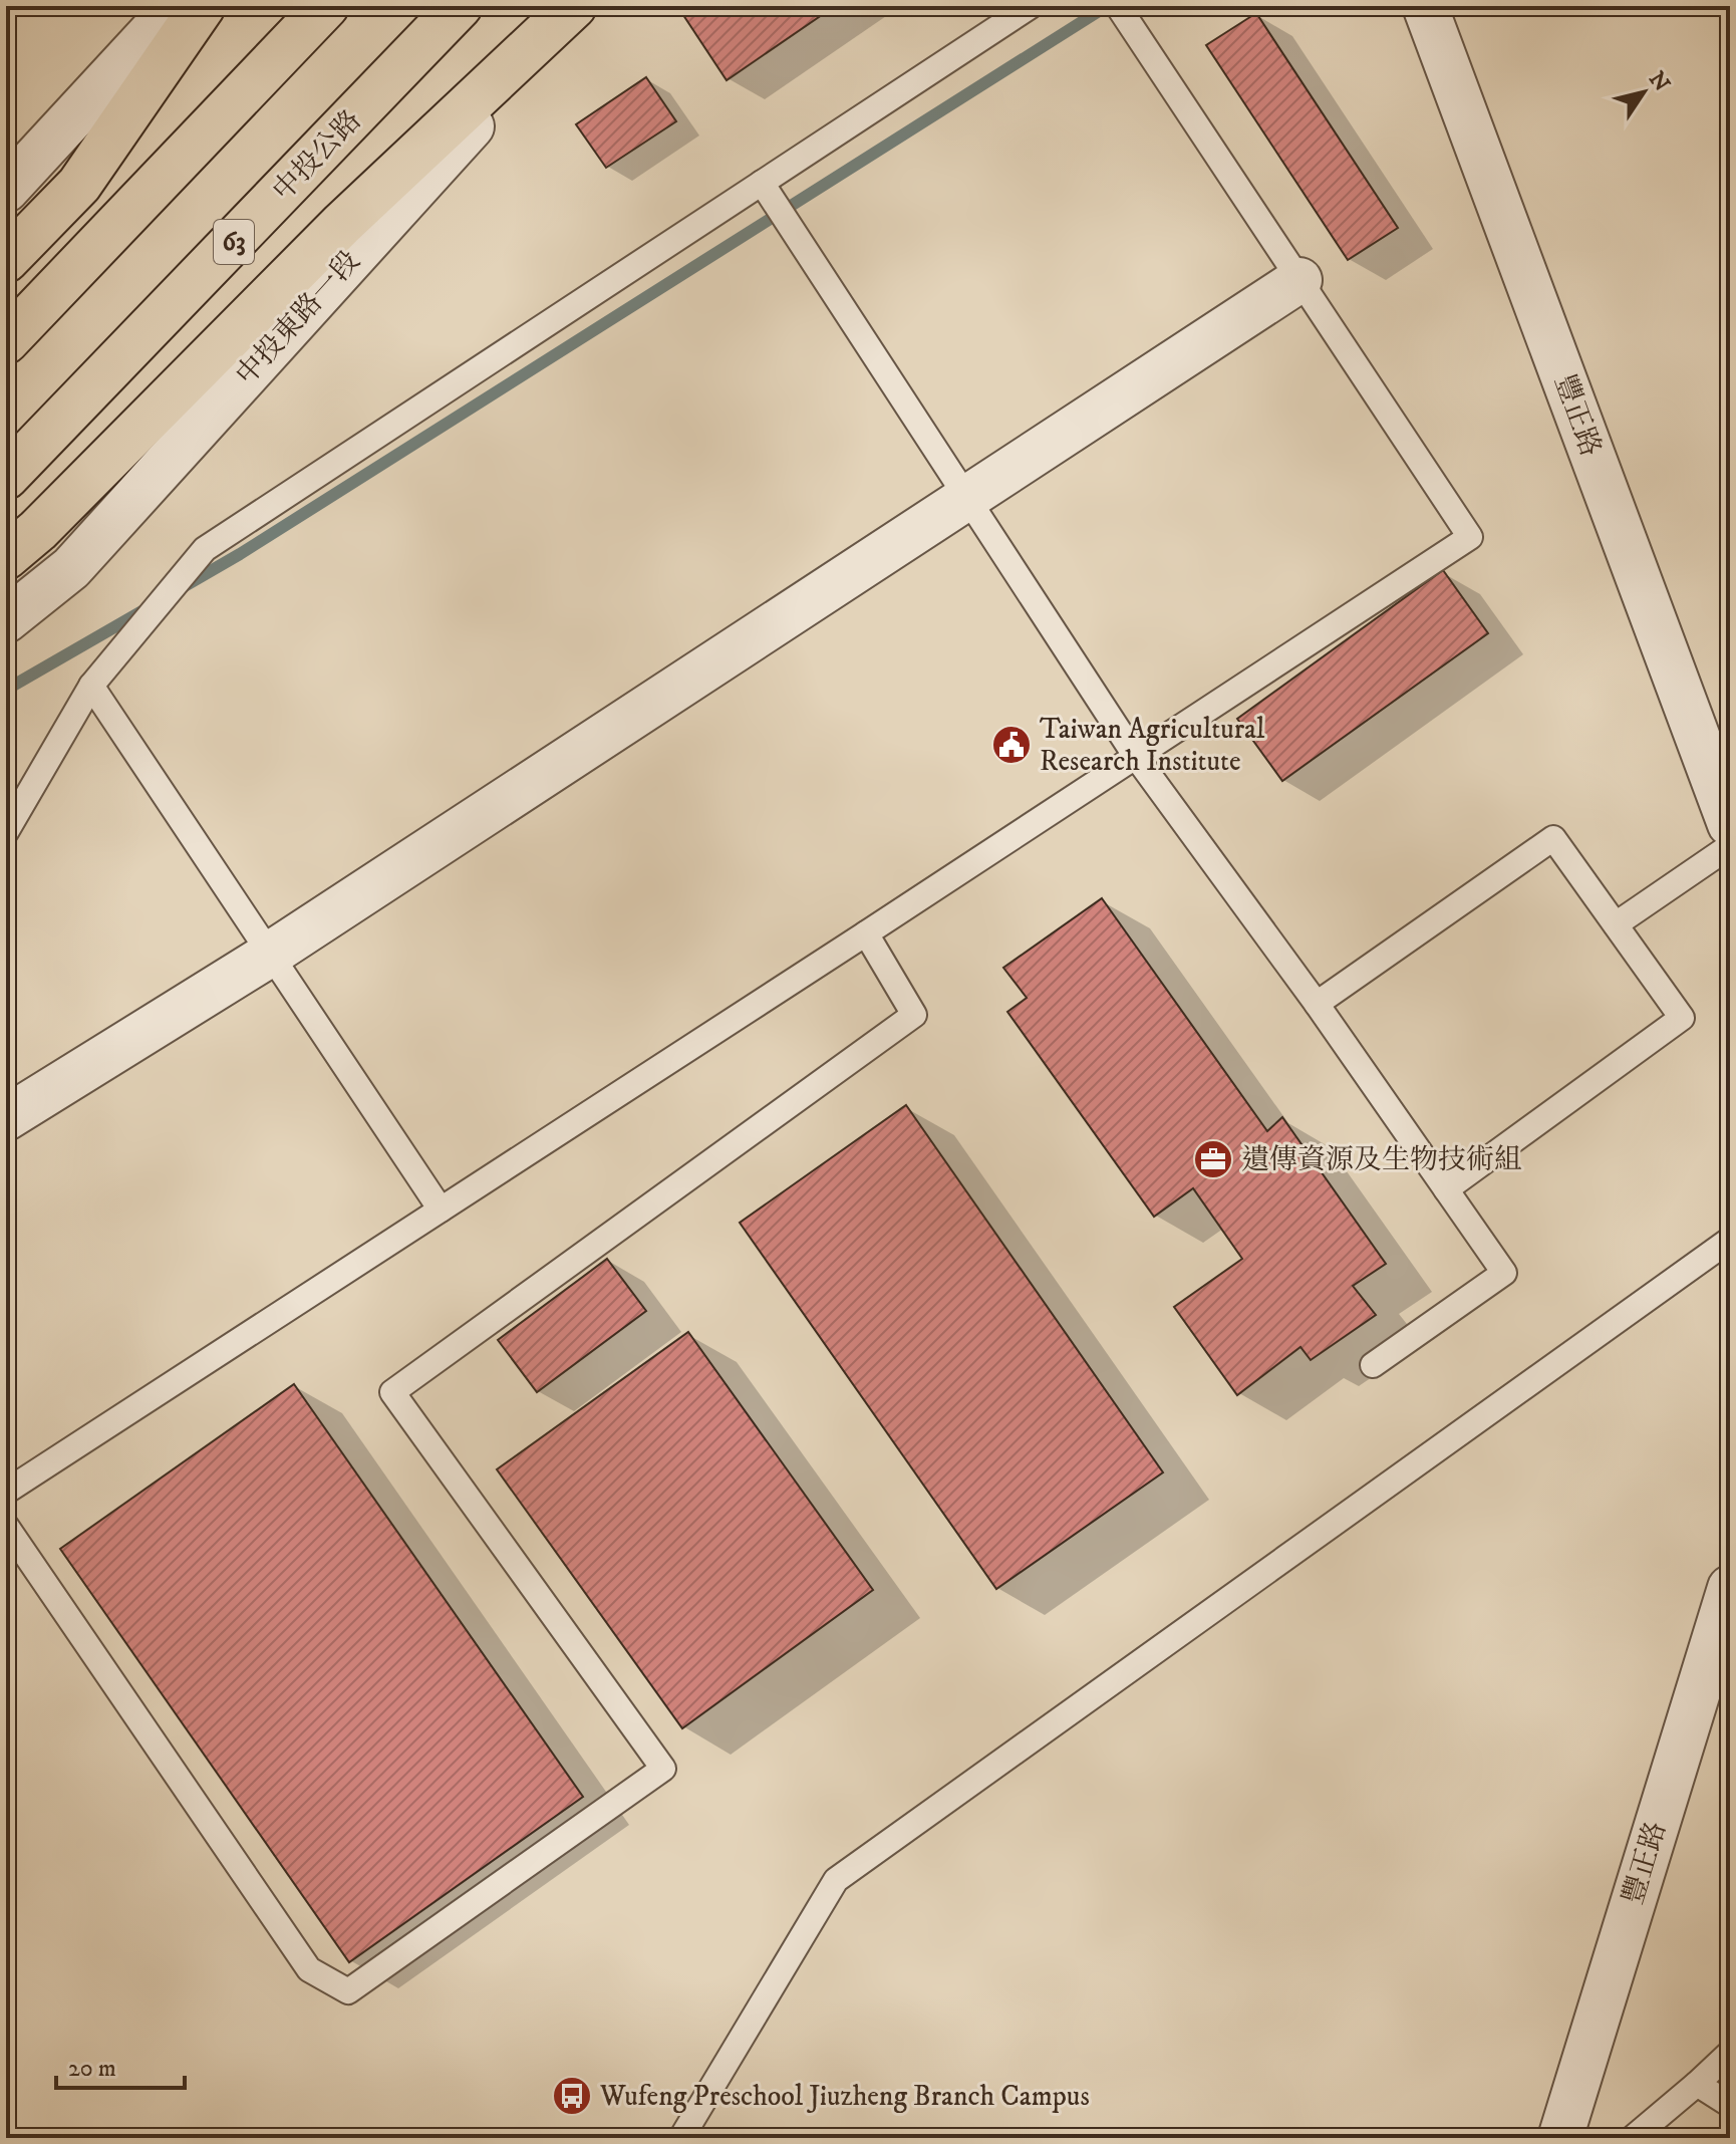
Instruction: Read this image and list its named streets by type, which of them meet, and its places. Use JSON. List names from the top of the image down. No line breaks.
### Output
{"streets":{"main road":["中投公路","63"],"street":["中投東路一段","豐正路"]},"places":{"public building":["Taiwan Agricultural Research Institute"],"office":["遺傳資源及生物技術組"],"bus stop":["Wufeng Preschool Jiuzheng Branch Campus"]},"scale_bar":"20 m","north":"top right"}
